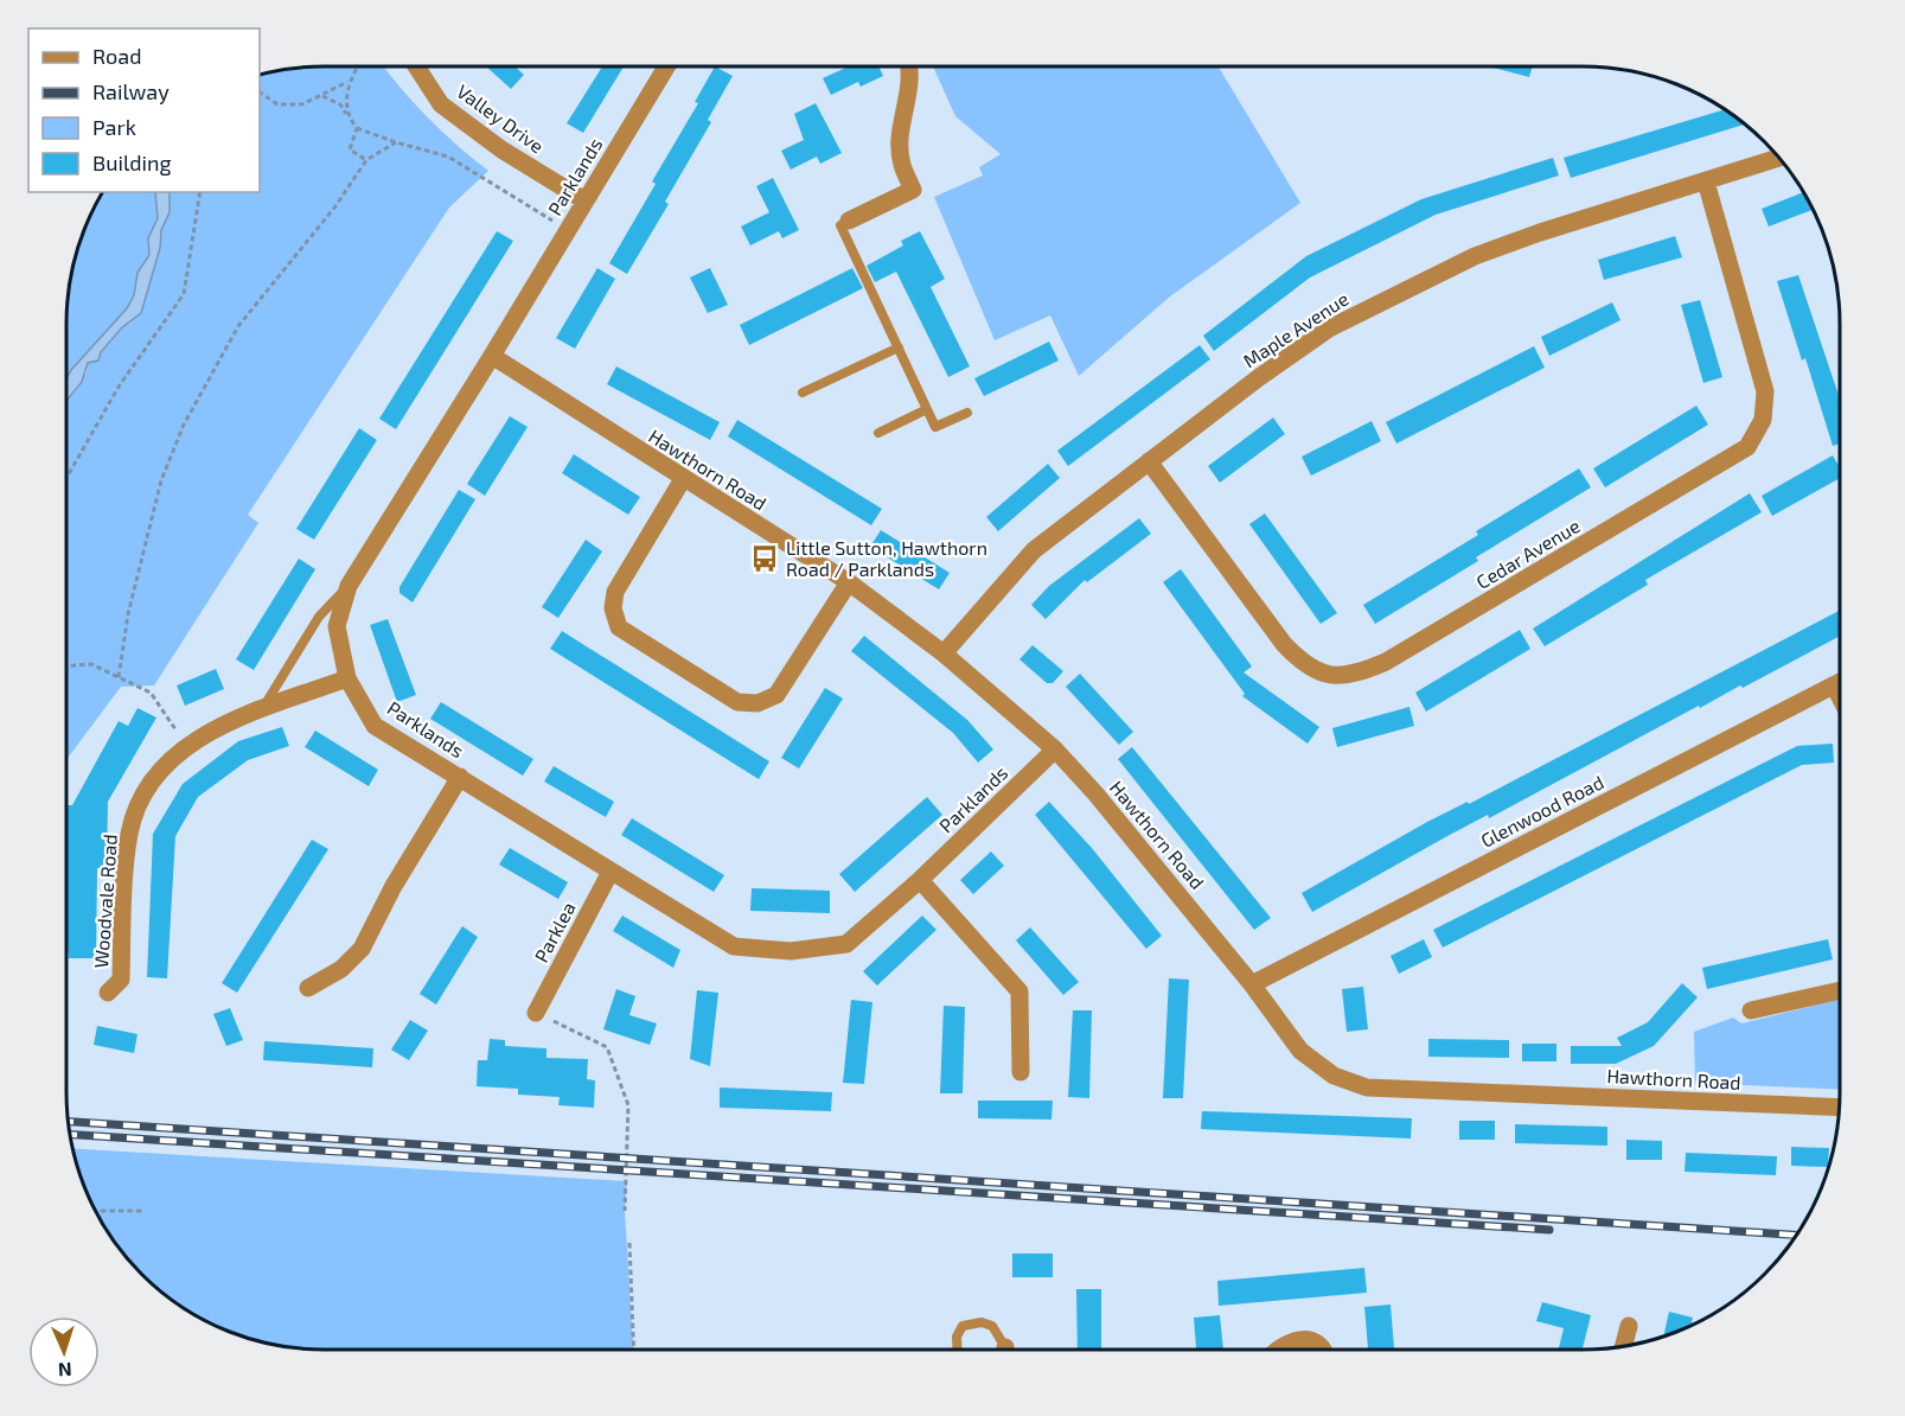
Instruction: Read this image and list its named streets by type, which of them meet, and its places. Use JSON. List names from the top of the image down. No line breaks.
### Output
{"streets":{"street":["Valley Drive","Parklands","Maple Avenue","Hawthorn Road","Cedar Avenue","Glenwood Road","Woodvale Road","Parklea"]},"crossings":[["Valley Drive","Parklands"],["Parklands","Hawthorn Road"],["Parklands","Woodvale Road"],["Parklands","Parklea"],["Maple Avenue","Hawthorn Road"],["Maple Avenue","Cedar Avenue"],["Hawthorn Road","Glenwood Road"]],"places":{"bus stop":["Little Sutton, Hawthorn Road / Parklands"]},"legend":["Road","Railway","Park","Building"],"north":"bottom"}
